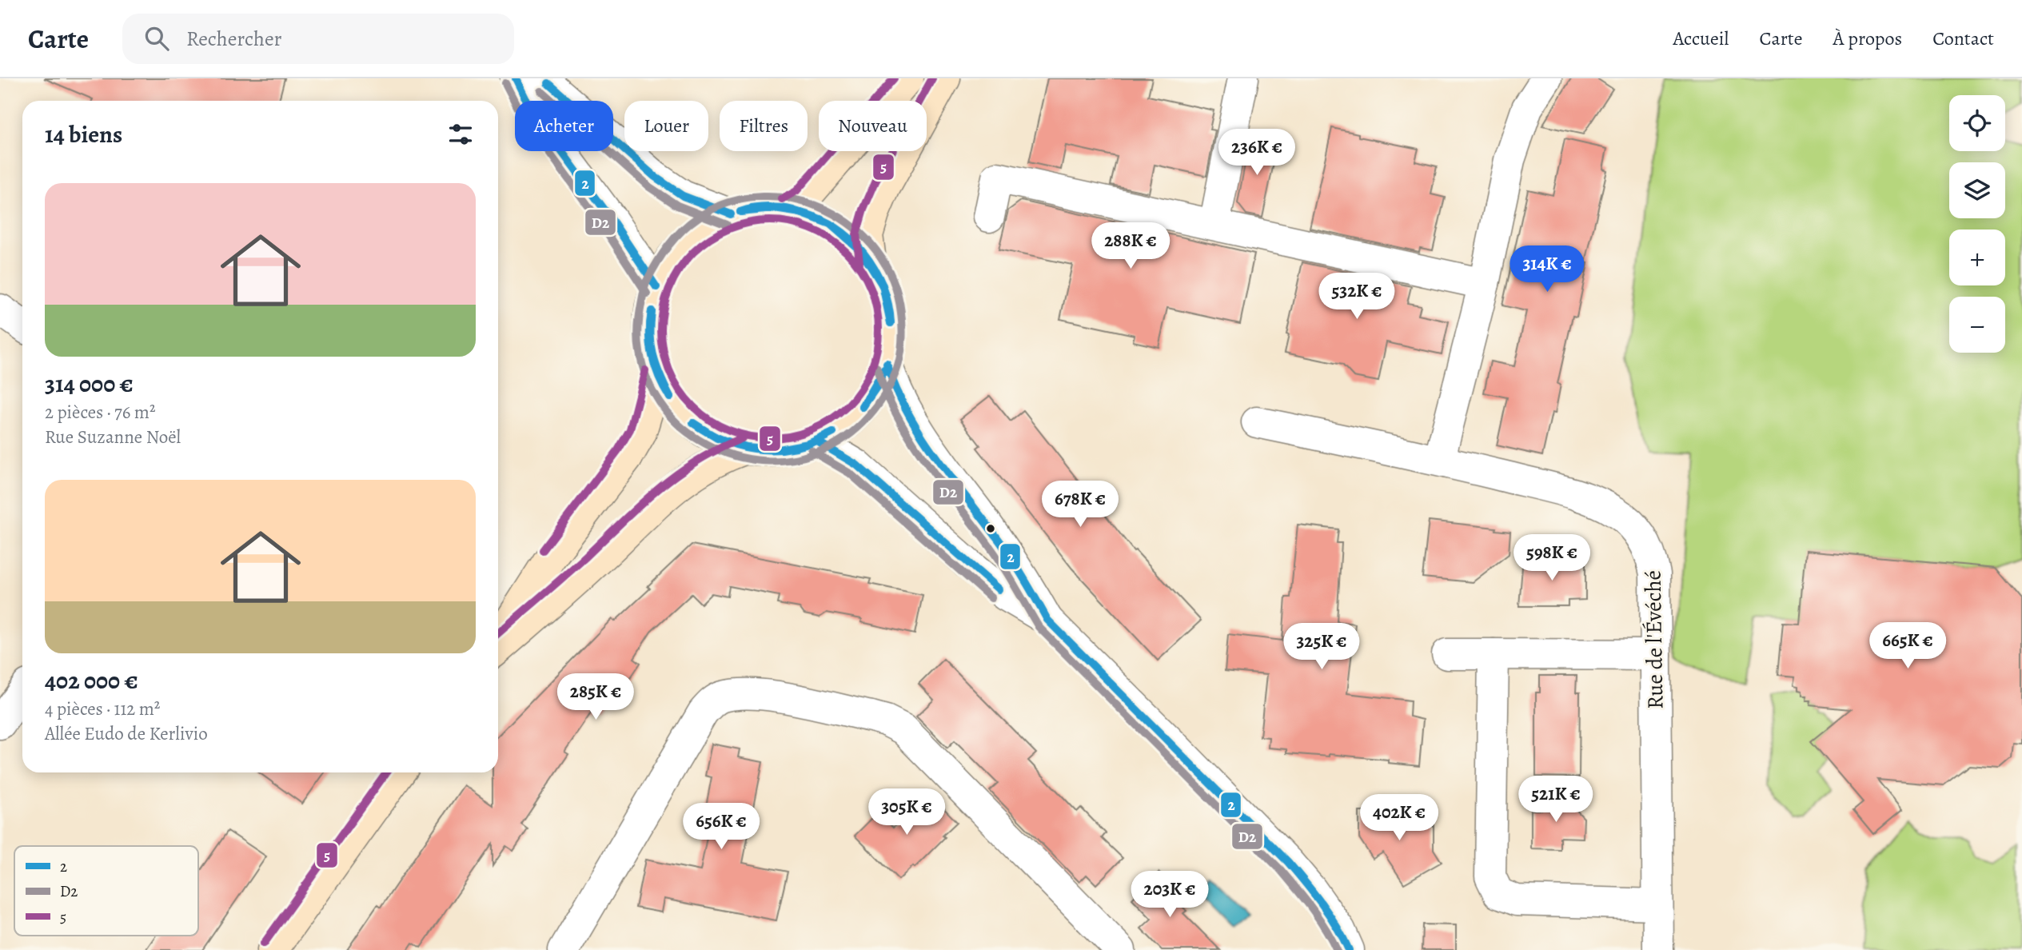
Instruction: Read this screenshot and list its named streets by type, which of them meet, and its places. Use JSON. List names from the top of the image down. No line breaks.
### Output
{"streets":{"street":["Rue de l'Évéché"]},"lines":["transit line 2","transit line 5","transit line D2"],"legend":["2","D2","5"],"page":{"header":"Carte","search":"Rechercher","nav":["Accueil","Carte","À propos","Contact"],"map_buttons":["+","−"],"chip":["Acheter","Louer","Filtres","Nouveau"],"heading":"14 biens","price":["236K €","288K €","314K €","532K €","678K €","598K €","665K €","325K €","285K €","521K €","305K €","402K €","656K €","203K €"],"list":[{"name":"314 000 €","note":"2 pièces · 76 m² · Rue Suzanne Noël"},{"name":"402 000 €","note":"4 pièces · 112 m² · Allée Eudo de Kerlivio"}]}}
